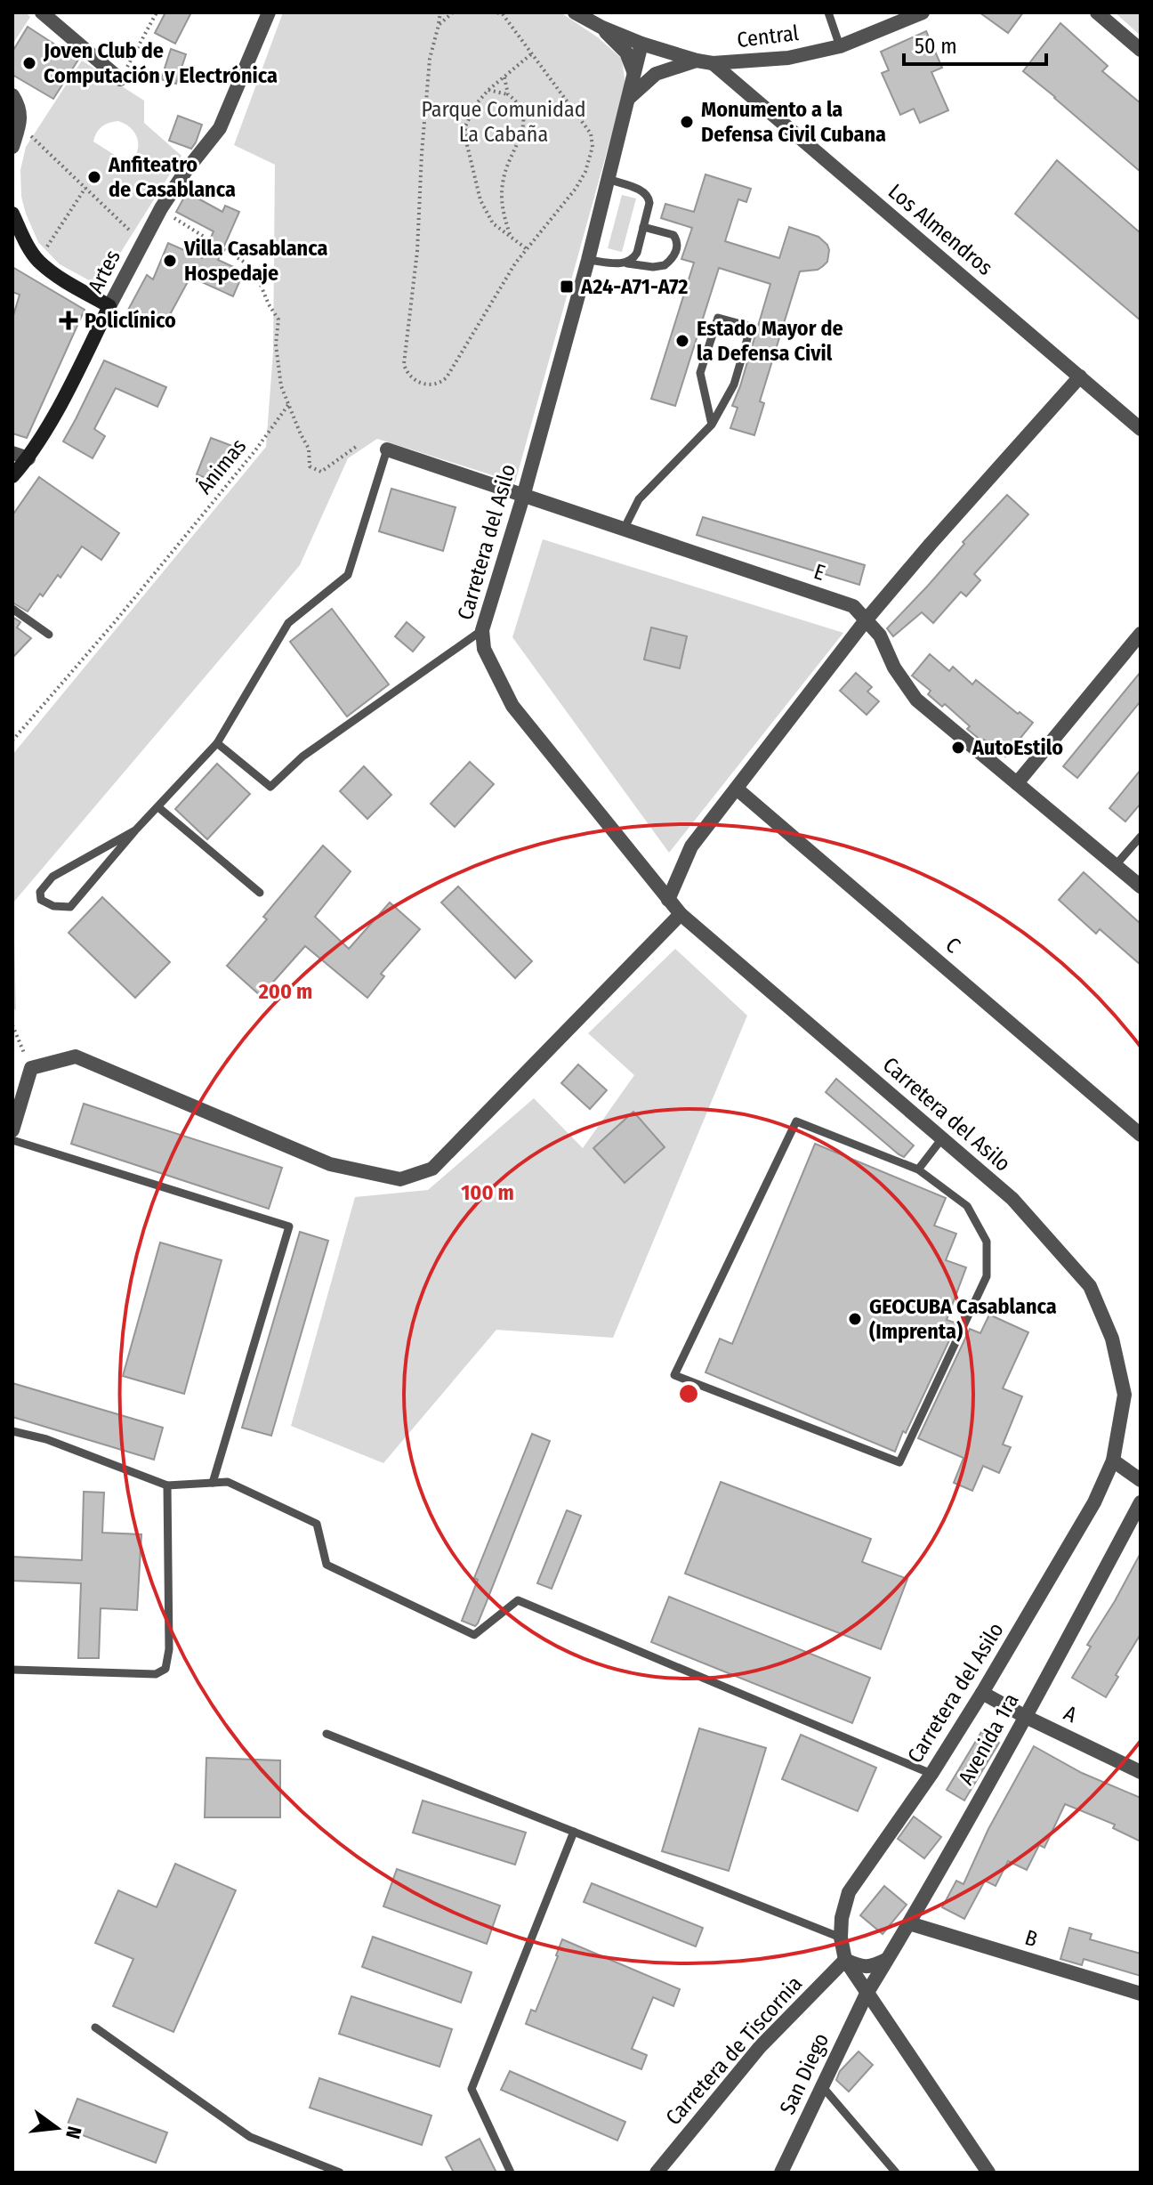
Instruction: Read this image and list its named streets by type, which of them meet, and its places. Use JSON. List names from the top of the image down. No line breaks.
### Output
{"streets":{"main road":["Artes"],"street":["Central","Los Almendros","Carretera del Asilo","E","C","A","Avenida 1ra","B","Carretera de Tiscornia","San Diego"],"path":["Ánimas"]},"crossings":[["Central","Los Almendros"],["Central","Carretera del Asilo"],["Carretera del Asilo","E"],["Carretera del Asilo","A"],["Carretera del Asilo","Avenida 1ra"],["Carretera del Asilo","Carretera de Tiscornia"],["Carretera del Asilo","San Diego"],["A","Avenida 1ra"],["Avenida 1ra","B"],["Avenida 1ra","San Diego"]],"parks":["Parque Comunidad La Cabaña"],"places":{"other":["Joven Club de Computación y Electrónica","Monumento a la Defensa Civil Cubana","Anfiteatro de Casablanca","Villa Casablanca Hospedaje","Estado Mayor de la Defensa Civil","AutoEstilo","GEOCUBA Casablanca (Imprenta)"],"transit":["A24-A71-A72"],"health":["Policlínico"]},"scale_bar":"50 m","north":"right","rings":["200 m","100 m"]}
